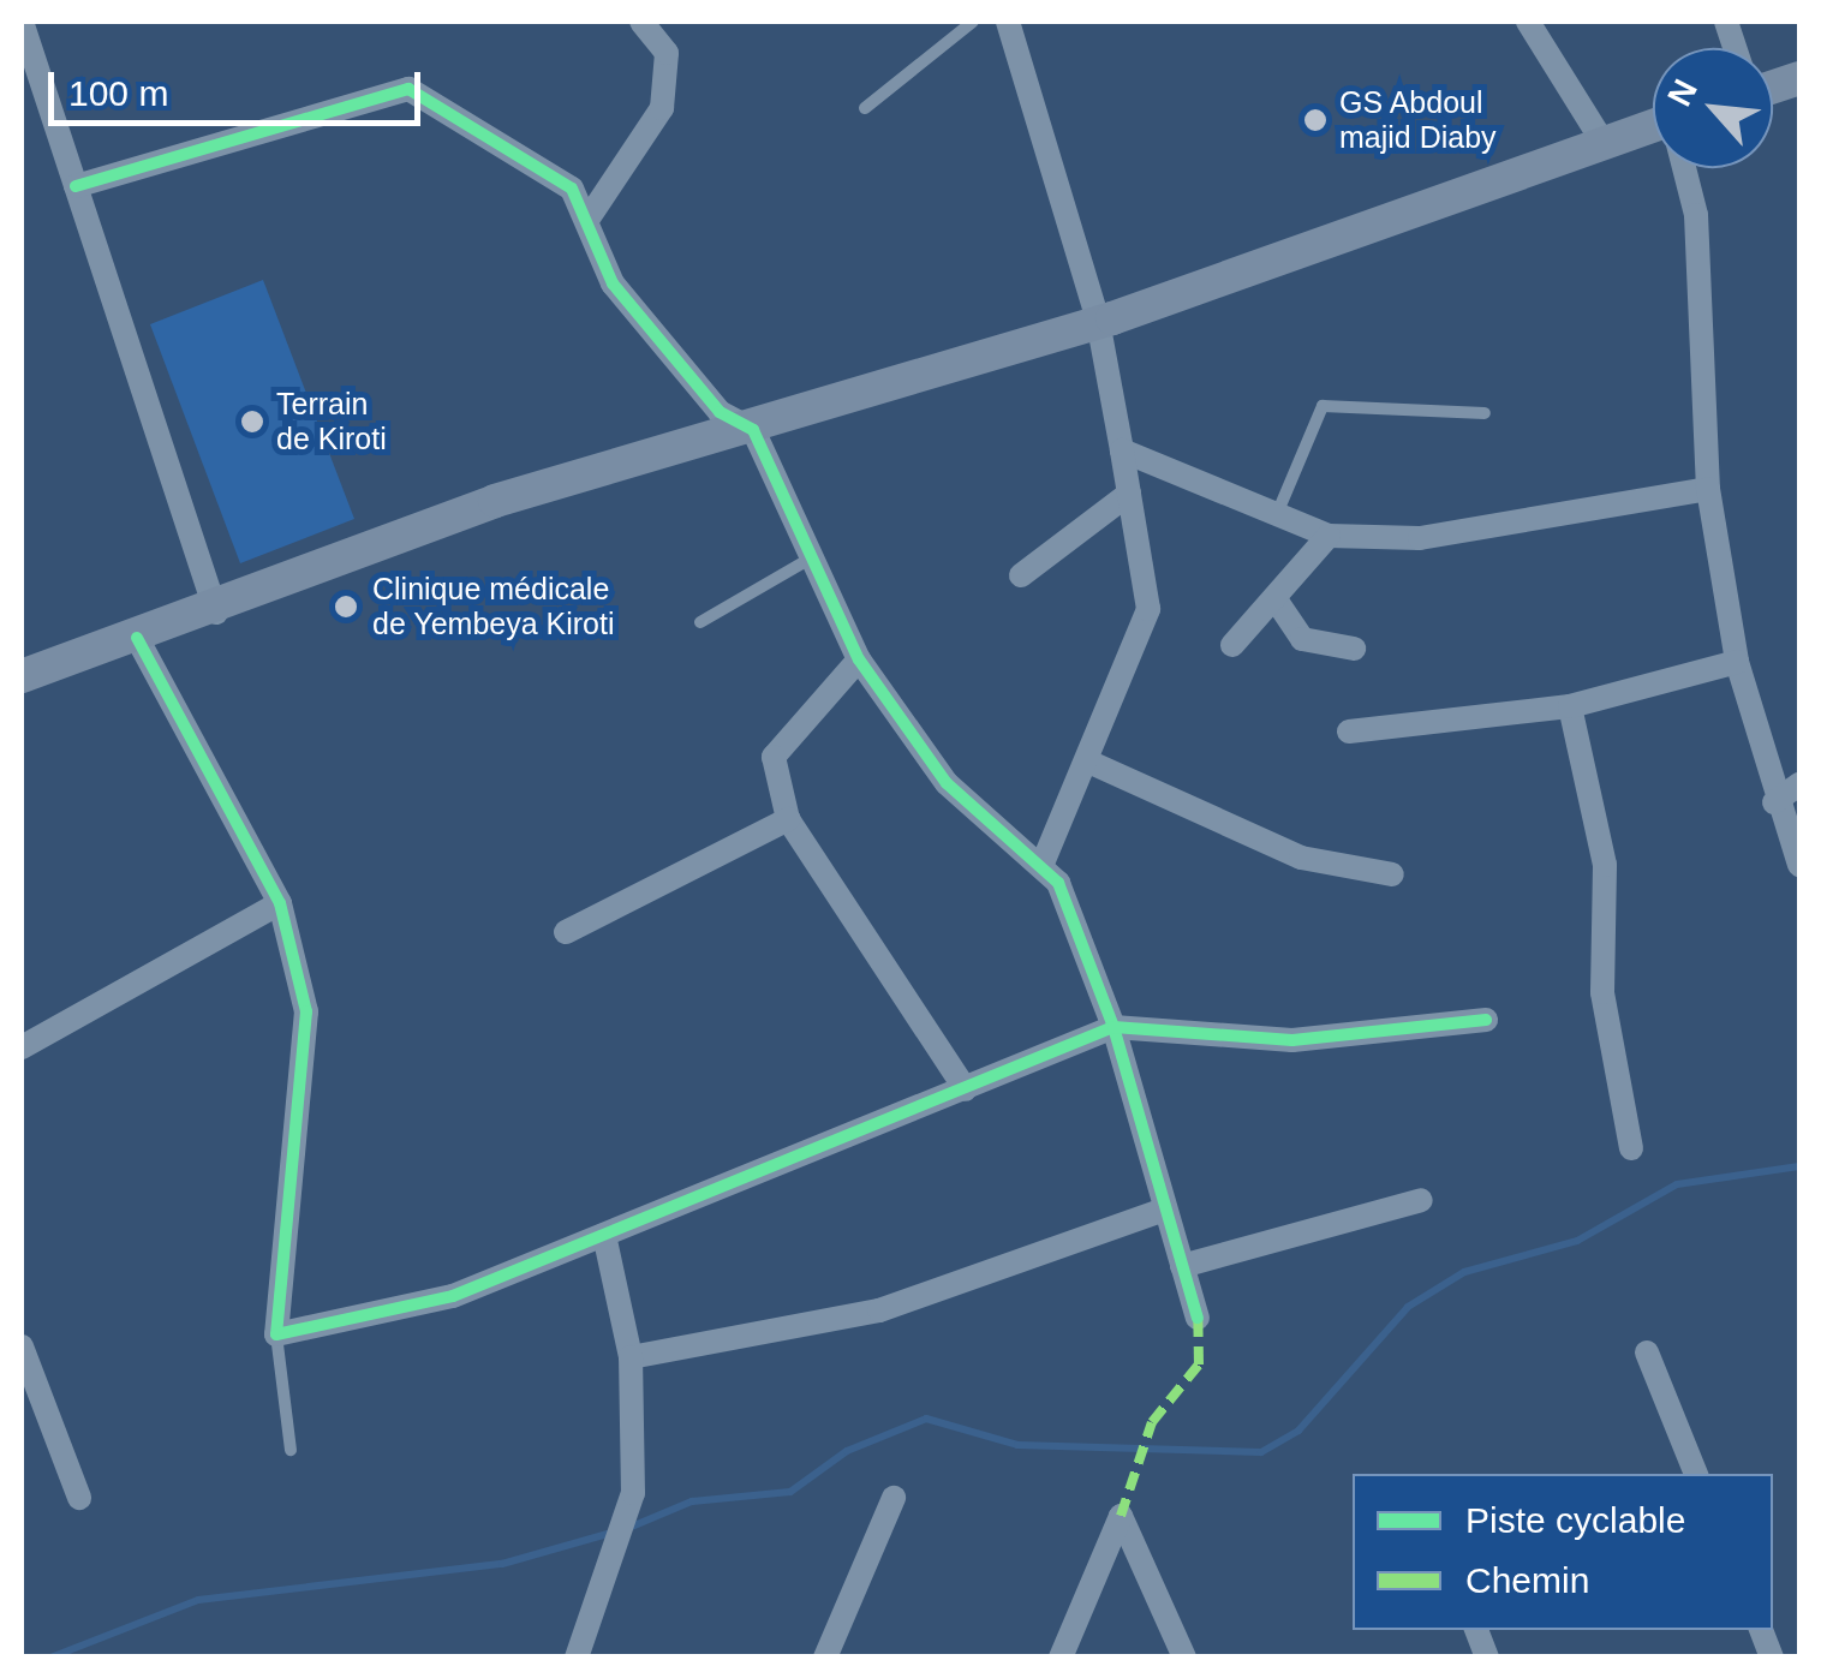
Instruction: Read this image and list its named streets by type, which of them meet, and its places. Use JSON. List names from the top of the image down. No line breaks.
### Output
{"places":["GS Abdoul majid Diaby","Terrain de Kiroti","Clinique médicale de Yembeya Kiroti"],"legend":["Piste cyclable","Chemin"],"scale_bar":"100 m","north":"top left"}
